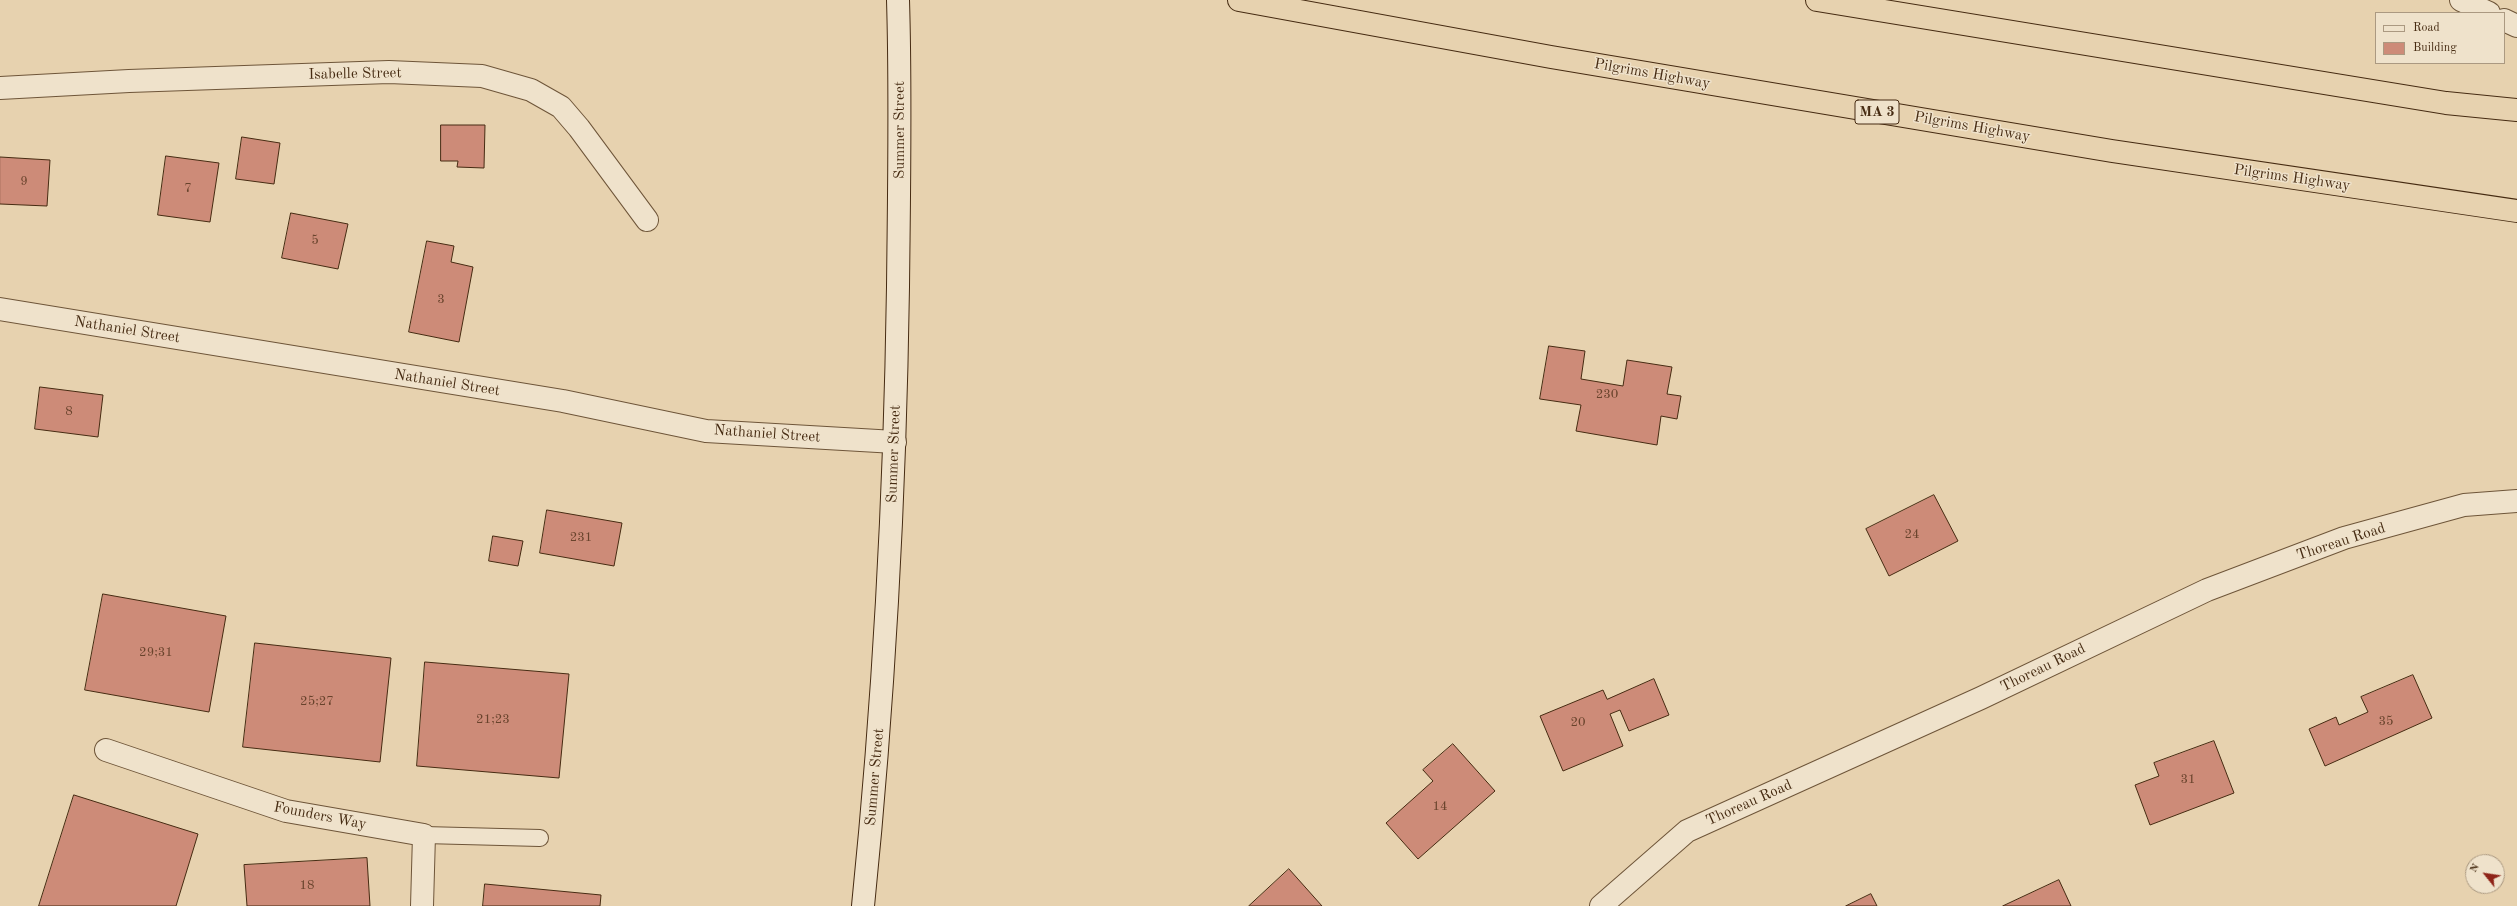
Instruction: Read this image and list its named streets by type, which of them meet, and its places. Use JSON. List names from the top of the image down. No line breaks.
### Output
{"streets":{"highway":["Pilgrims Highway","MA 3"],"street":["Isabelle Street","Summer Street","Nathaniel Street","Thoreau Road","Founders Way"]},"crossings":[["Summer Street","Nathaniel Street"]],"house_numbers":["9","7","5","3","230","8","24","231","29;31","25;27","21;23","35","20","31","14","18"],"legend":["Road","Building"],"north":"top left"}
